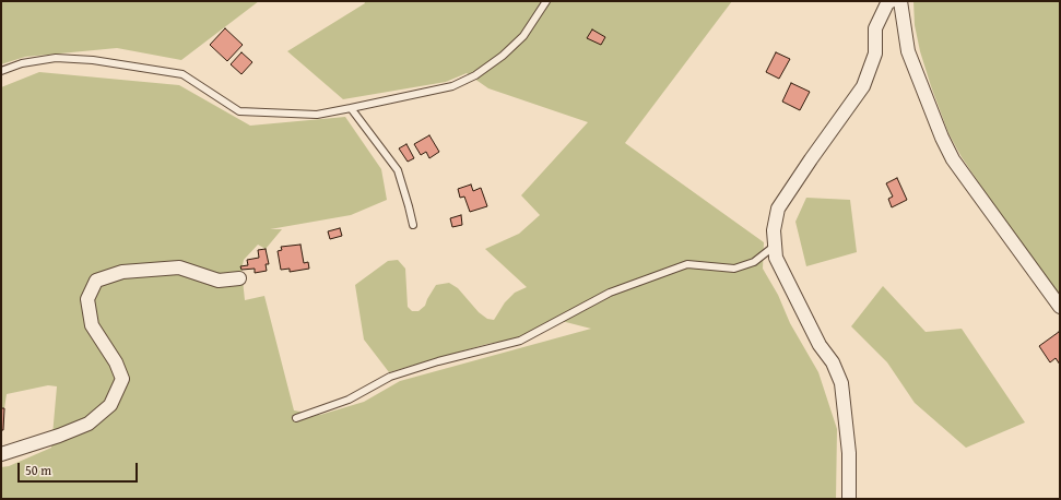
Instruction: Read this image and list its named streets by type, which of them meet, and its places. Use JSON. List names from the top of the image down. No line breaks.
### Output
{"scale_bar":"50 m"}
